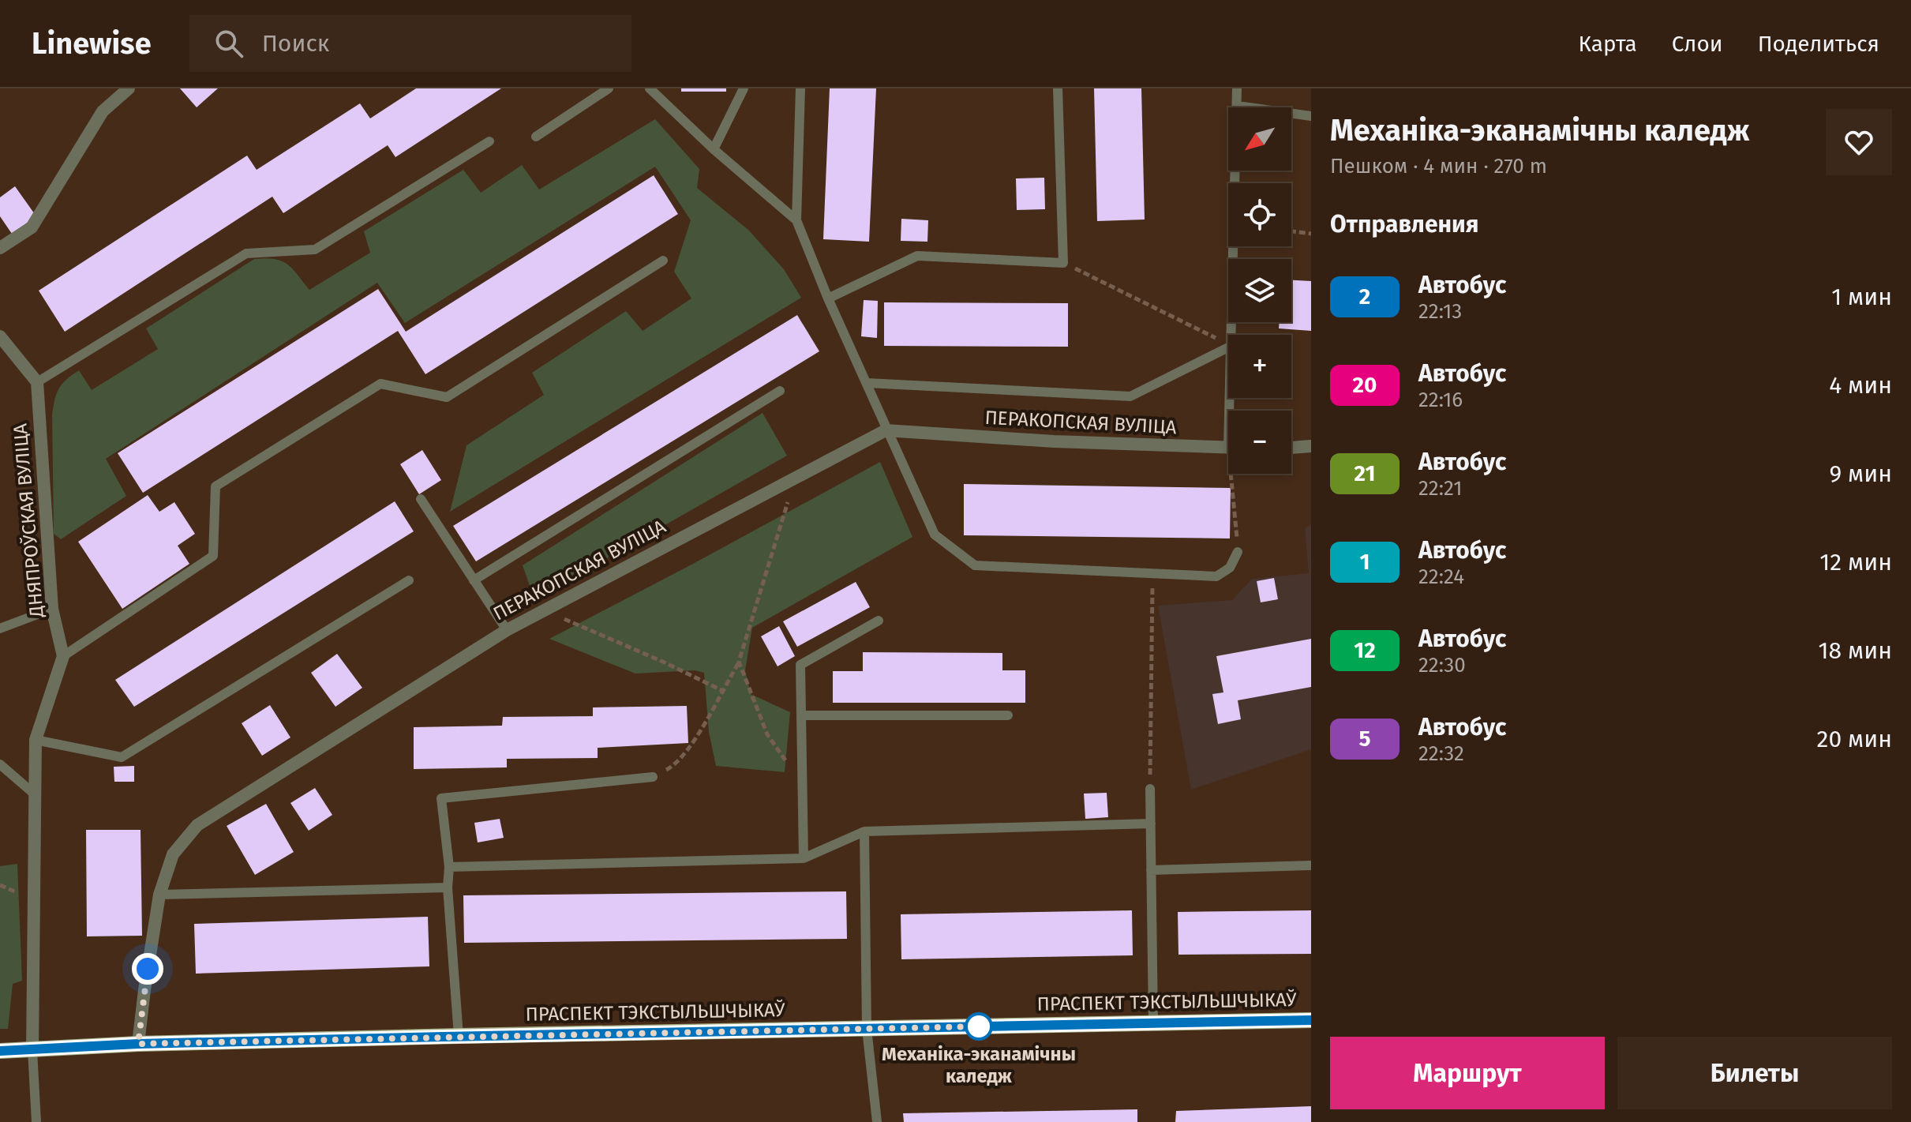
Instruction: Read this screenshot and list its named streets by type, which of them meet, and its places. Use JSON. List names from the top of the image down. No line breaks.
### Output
{"streets":{"main road":["ПРАСПЕКТ ТЭКСТЫЛЬШЧЫКАЎ"],"street":["ПЕРАКОПСКАЯ ВУЛІЦА","ДНЯПРОЎСКАЯ ВУЛІЦА"]},"crossings":[["ПЕРАКОПСКАЯ ВУЛІЦА","ПРАСПЕКТ ТЭКСТЫЛЬШЧЫКАЎ"]],"places":["Механіка-эканамічны каледж"],"lines":["bus line 2"],"north":"bottom left","page":{"header":"Linewise","search":"Поиск","nav":["Карта","Слои","Поделиться"],"heading":[["Механіка-эканамічны каледж","Пешком · 4 мин · 270 m"],"Отправления"],"map_buttons":["+","−"],"list":[{"mark":"2","name":"Автобус","note":"22:13","value":"1 мин"},{"mark":"20","name":"Автобус","note":"22:16","value":"4 мин"},{"mark":"21","name":"Автобус","note":"22:21","value":"9 мин"},{"mark":"1","name":"Автобус","note":"22:24","value":"12 мин"},{"mark":"12","name":"Автобус","note":"22:30","value":"18 мин"},{"mark":"5","name":"Автобус","note":"22:32","value":"20 мин"}],"buttons":["Маршрут","Билеты"]}}
